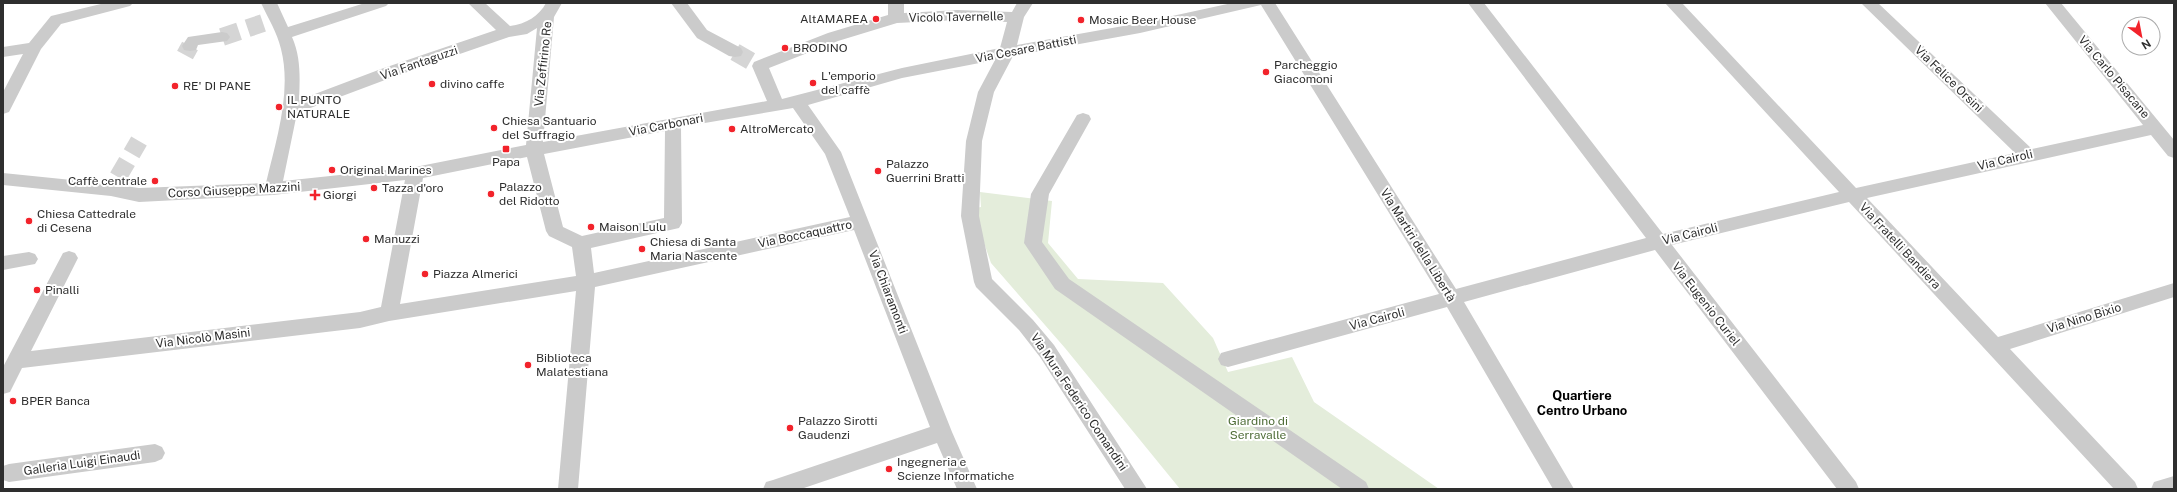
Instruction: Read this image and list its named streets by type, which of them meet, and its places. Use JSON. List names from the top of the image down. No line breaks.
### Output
{"streets":{"street":["Vicolo Tavernelle","Via Cesare Battisti","Via Fantaguzzi","Via Zeffirino Re","Via Carlo Pisacane","Via Felice Orsini","Via Carbonari","Via Cairoli","Corso Giuseppe Mazzini","Via Boccaquattro","Via Martiri della Libertà","Via Fratelli Bandiera","Via Chiaramonti","Via Eugenio Curiel","Via Nino Bixio","Via Nicolò Masini","Via Mura Federico Comandini","Galleria Luigi Einaudi"]},"crossings":[["Vicolo Tavernelle","Via Carbonari"],["Vicolo Tavernelle","Via Mura Federico Comandini"],["Via Cesare Battisti","Via Carbonari"],["Via Cesare Battisti","Via Chiaramonti"],["Via Cesare Battisti","Via Mura Federico Comandini"],["Via Fantaguzzi","Via Zeffirino Re"],["Via Zeffirino Re","Via Carbonari"],["Via Zeffirino Re","Corso Giuseppe Mazzini"],["Via Carlo Pisacane","Via Cairoli"],["Via Felice Orsini","Via Cairoli"],["Via Carbonari","Corso Giuseppe Mazzini"],["Via Carbonari","Via Chiaramonti"],["Via Cairoli","Via Martiri della Libertà"],["Via Cairoli","Via Fratelli Bandiera"],["Via Cairoli","Via Eugenio Curiel"],["Via Boccaquattro","Via Chiaramonti"],["Via Boccaquattro","Via Nicolò Masini"],["Via Fratelli Bandiera","Via Nino Bixio"]],"districts":["Quartiere Centro Urbano"],"parks":["Giardino di Serravalle"],"places":{"other":["AltAMAREA","Mosaic Beer House","BRODINO","Parcheggio Giacomoni","L'emporio del caffè","divino caffe","RE' DI PANE","IL PUNTO NATURALE","Chiesa Santuario del Suffragio","AltroMercato","Original Marines","Palazzo Guerrini Bratti","Caffè centrale","Tazza d'oro","Palazzo del Ridotto","Chiesa Cattedrale di Cesena","Maison Lulu","Manuzzi","Chiesa di Santa Maria Nascente","Piazza Almerici","Pinalli","Biblioteca Malatestiana","BPER Banca","Palazzo Sirotti Gaudenzi","Ingegneria e Scienze Informatiche"],"transit":["Papa"],"health":["Giorgi"]},"north":"bottom right"}
